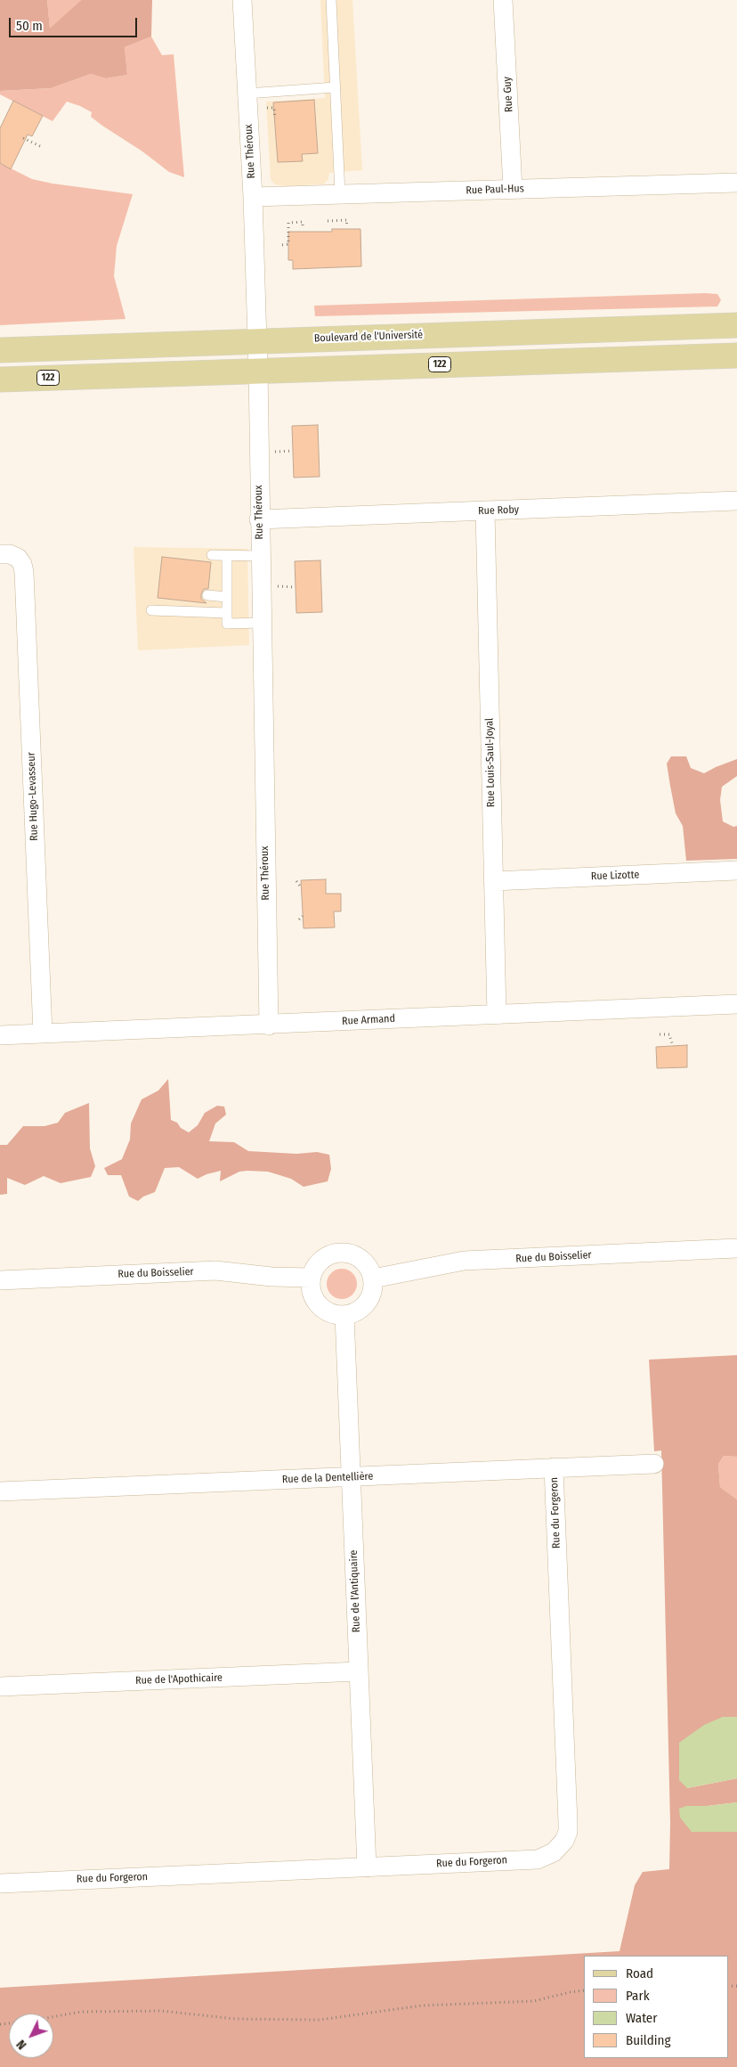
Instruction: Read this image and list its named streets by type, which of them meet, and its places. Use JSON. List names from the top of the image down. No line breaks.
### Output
{"streets":{"main road":["Boulevard de l'Université","122"],"street":["Rue Guy","Rue Théroux","Rue Paul-Hus","Rue Roby","Rue Louis-Saul-Joyal","Rue Hugo-Levasseur","Rue Lizotte","Rue Armand","Rue du Boisselier","Rue de la Dentellière","Rue du Forgeron","Rue de l'Antiquaire","Rue de l'Apothicaire"]},"crossings":[["Rue Guy","Rue Paul-Hus"],["Rue Théroux","Rue Paul-Hus"],["Rue Théroux","Boulevard de l'Université"],["Rue Théroux","122"],["Rue Théroux","Rue Roby"],["Rue Théroux","Rue Armand"],["Rue Roby","Rue Louis-Saul-Joyal"],["Rue Louis-Saul-Joyal","Rue Lizotte"],["Rue Louis-Saul-Joyal","Rue Armand"],["Rue Hugo-Levasseur","Rue Armand"],["Rue du Boisselier","Rue de l'Antiquaire"],["Rue de la Dentellière","Rue du Forgeron"],["Rue de la Dentellière","Rue de l'Antiquaire"],["Rue du Forgeron","Rue de l'Antiquaire"],["Rue de l'Antiquaire","Rue de l'Apothicaire"]],"legend":["Road","Park","Water","Building"],"scale_bar":"50 m","north":"bottom left"}
